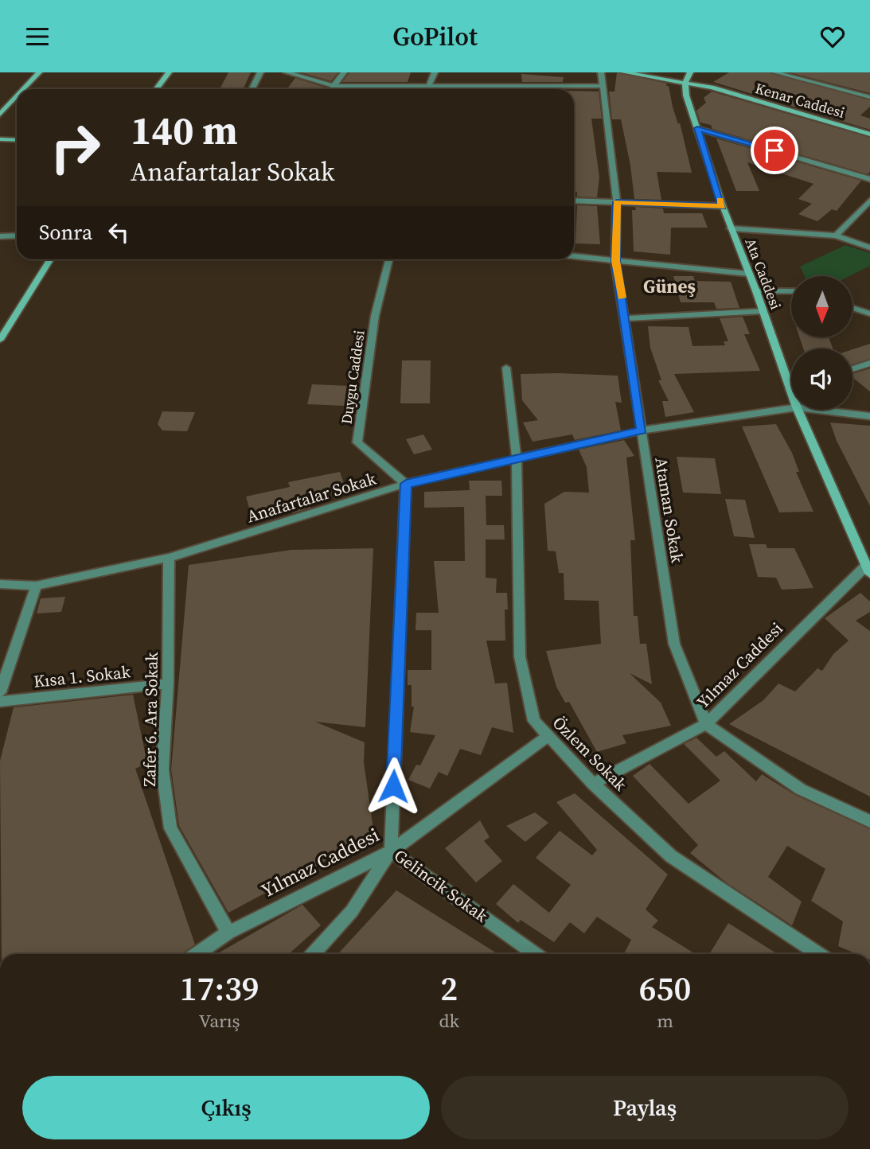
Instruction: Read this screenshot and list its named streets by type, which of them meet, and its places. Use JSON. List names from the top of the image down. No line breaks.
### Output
{"streets":{"street":["Kenar Caddesi","Ata Caddesi","Duygu Caddesi","Anafartalar Sokak","Ataman Sokak","Yılmaz Caddesi","Kısa 1. Sokak","Zafer 6. Ara Sokak","Özlem Sokak","Gelincik Sokak"]},"crossings":[["Kenar Caddesi","Ata Caddesi"],["Ata Caddesi","Yılmaz Caddesi"],["Duygu Caddesi","Anafartalar Sokak"],["Duygu Caddesi","Gelincik Sokak"],["Anafartalar Sokak","Ataman Sokak"],["Anafartalar Sokak","Zafer 6. Ara Sokak"],["Anafartalar Sokak","Özlem Sokak"],["Anafartalar Sokak","Gelincik Sokak"],["Ataman Sokak","Yılmaz Caddesi"],["Yılmaz Caddesi","Zafer 6. Ara Sokak"],["Yılmaz Caddesi","Özlem Sokak"],["Yılmaz Caddesi","Gelincik Sokak"],["Kısa 1. Sokak","Zafer 6. Ara Sokak"]],"districts":["Güneş"],"north":"bottom","page":{"header":"GoPilot","turn":["140 m","Anafartalar Sokak"],"then":"Sonra","eta":["17:39","Varış","2","dk","650","m"],"buttons":["Çıkış","Paylaş"]}}
